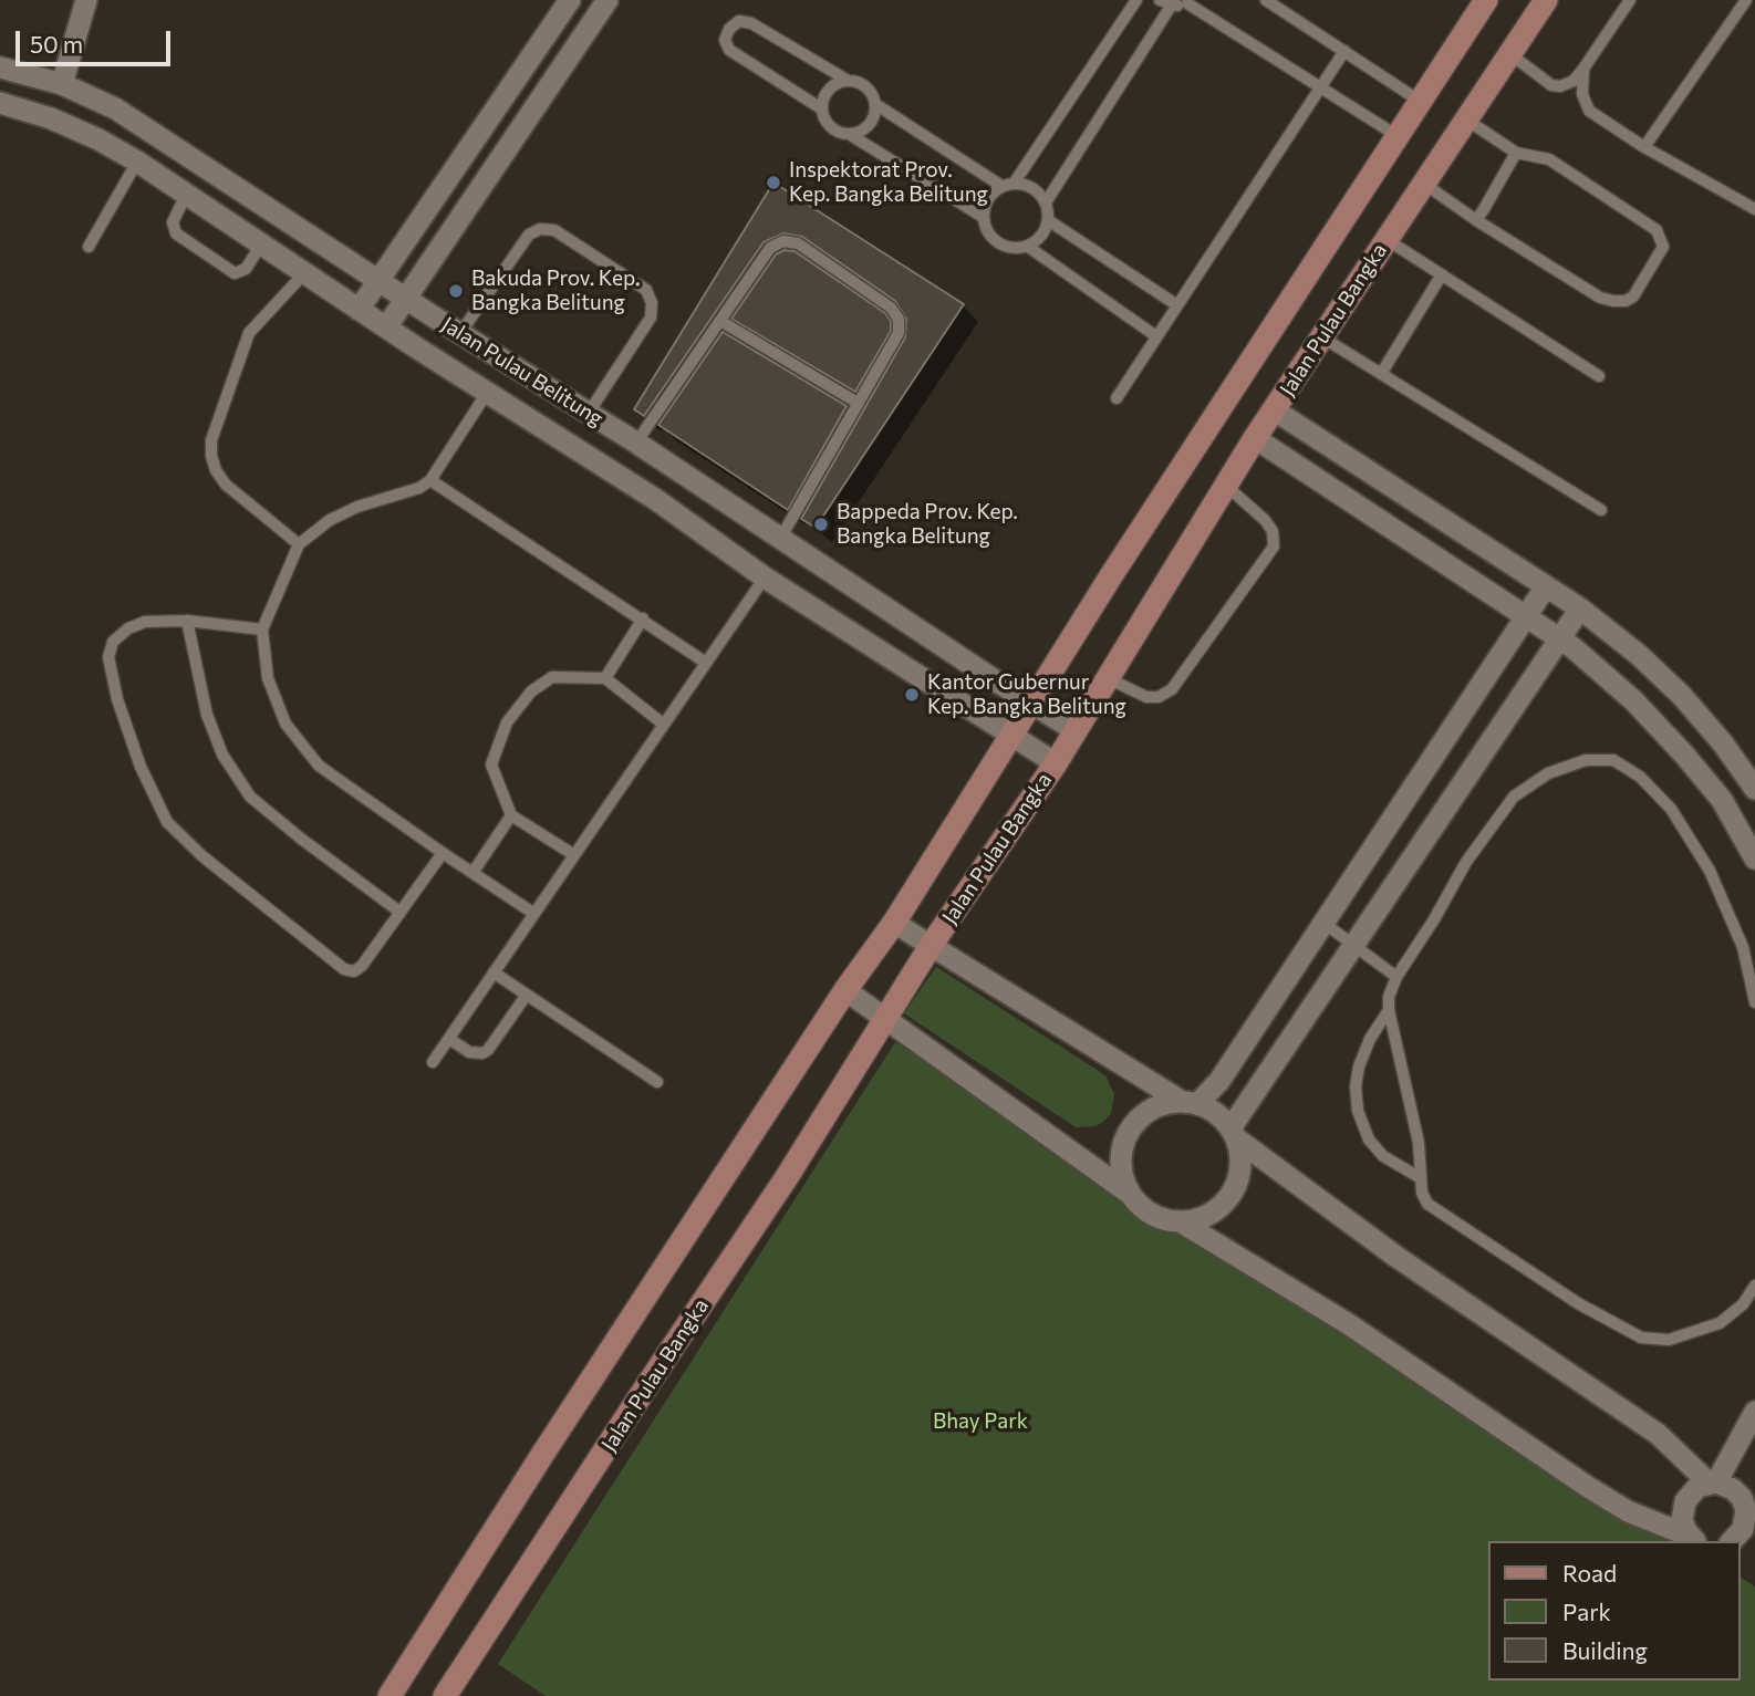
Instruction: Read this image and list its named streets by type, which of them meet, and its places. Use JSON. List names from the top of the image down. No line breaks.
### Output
{"streets":{"main road":["Jalan Pulau Bangka"],"street":["Jalan Pulau Belitung"]},"crossings":[["Jalan Pulau Bangka","Jalan Pulau Belitung"]],"parks":["Bhay Park"],"places":["Inspektorat Prov. Kep. Bangka Belitung","Bakuda Prov. Kep. Bangka Belitung","Bappeda Prov. Kep. Bangka Belitung","Kantor Gubernur Kep. Bangka Belitung"],"legend":["Road","Park","Building"],"scale_bar":"50 m"}
